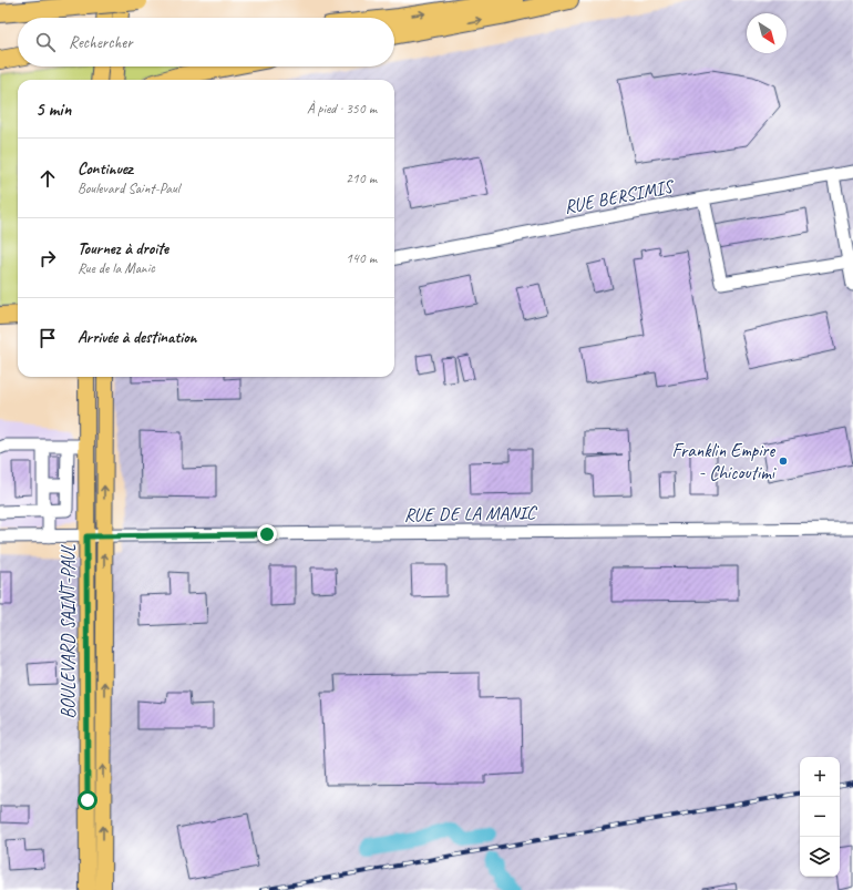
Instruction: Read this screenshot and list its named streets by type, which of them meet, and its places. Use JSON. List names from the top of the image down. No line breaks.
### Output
{"streets":{"main road":["BOULEVARD SAINT-PAUL"],"street":["RUE BERSIMIS","RUE DE LA MANIC"]},"crossings":[["RUE DE LA MANIC","BOULEVARD SAINT-PAUL"]],"places":["Franklin Empire - Chicoutimi"],"north":"bottom right","page":{"search":"Rechercher","heading":["5 min","À pied · 350 m"],"list":[["Continuez","Boulevard Saint-Paul","210 m"],["Tournez à droite","Rue de la Manic","140 m"],"Arrivée à destination"],"map_buttons":["+","−"]}}
